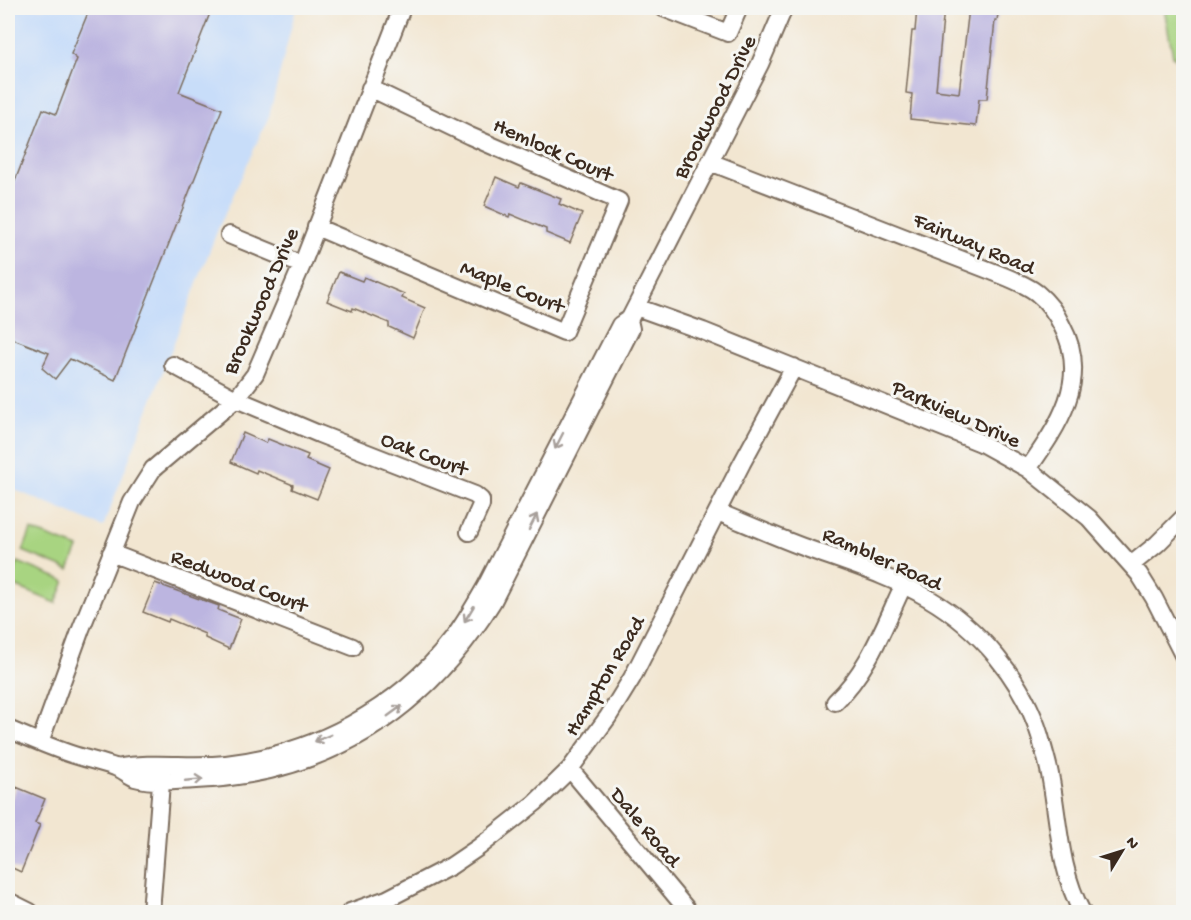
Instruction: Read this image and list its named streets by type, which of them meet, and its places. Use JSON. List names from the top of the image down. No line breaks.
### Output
{"streets":{"street":["Brookwood Drive","Hemlock Court","Fairway Road","Maple Court","Parkview Drive","Oak Court","Rambler Road","Redwood Court","Hampton Road","Dale Road"]},"crossings":[["Brookwood Drive","Hemlock Court"],["Brookwood Drive","Fairway Road"],["Brookwood Drive","Maple Court"],["Brookwood Drive","Parkview Drive"],["Brookwood Drive","Oak Court"],["Brookwood Drive","Redwood Court"],["Hemlock Court","Maple Court"],["Fairway Road","Parkview Drive"],["Parkview Drive","Hampton Road"],["Rambler Road","Hampton Road"],["Hampton Road","Dale Road"]],"north":"top right"}
